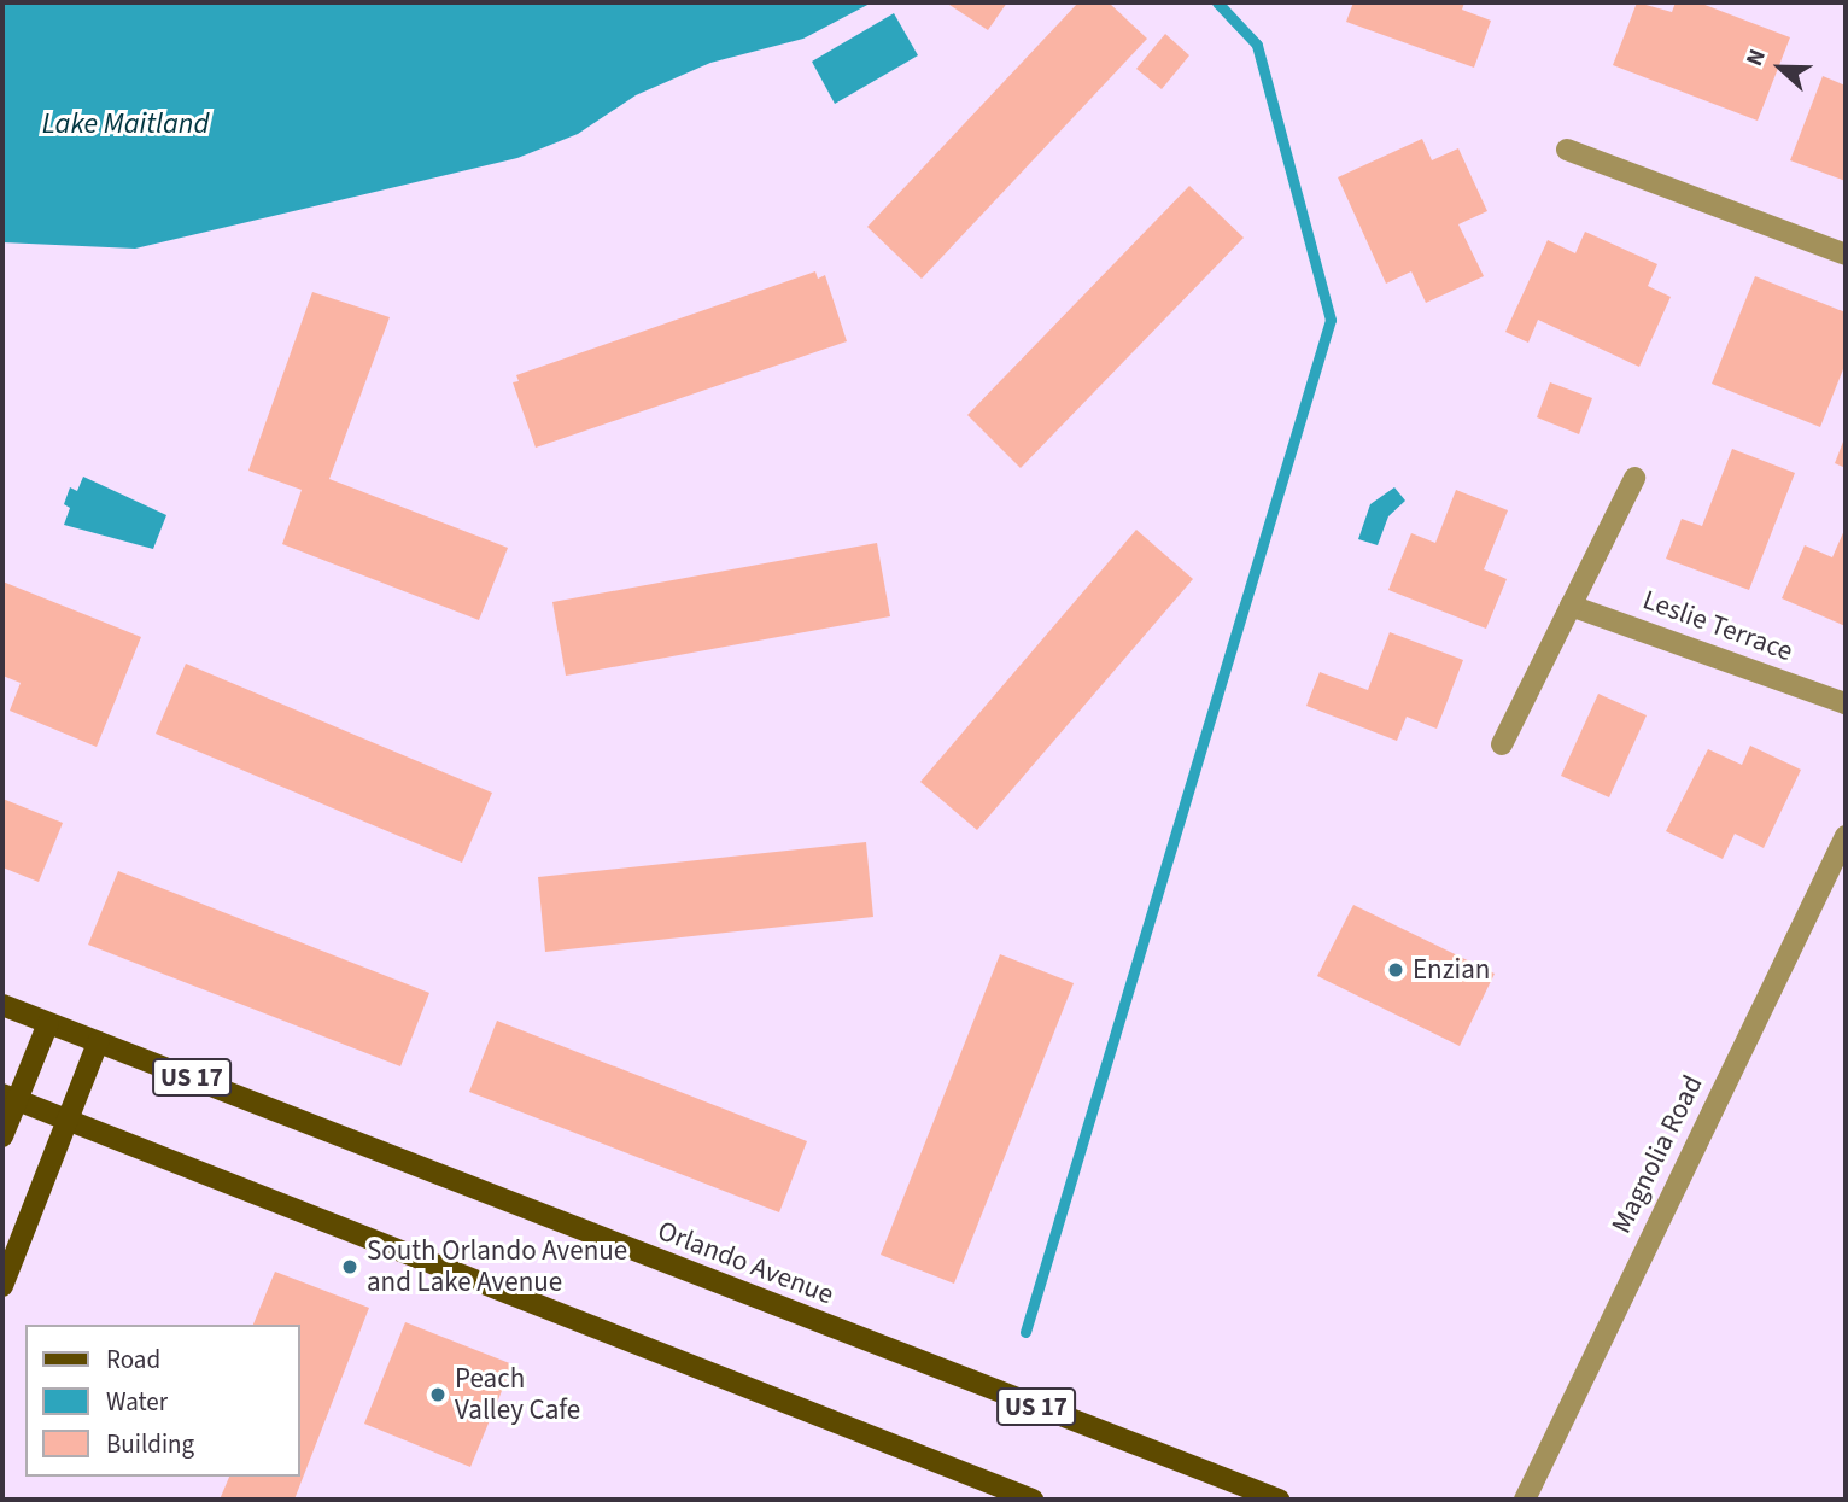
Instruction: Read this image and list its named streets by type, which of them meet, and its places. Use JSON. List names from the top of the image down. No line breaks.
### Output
{"streets":{"main road":["US 17","Orlando Avenue"],"street":["Leslie Terrace","Magnolia Road"]},"water":["Lake Maitland"],"places":["Enzian","South Orlando Avenue and Lake Avenue","Peach Valley Cafe"],"legend":["Road","Water","Building"],"north":"left"}
